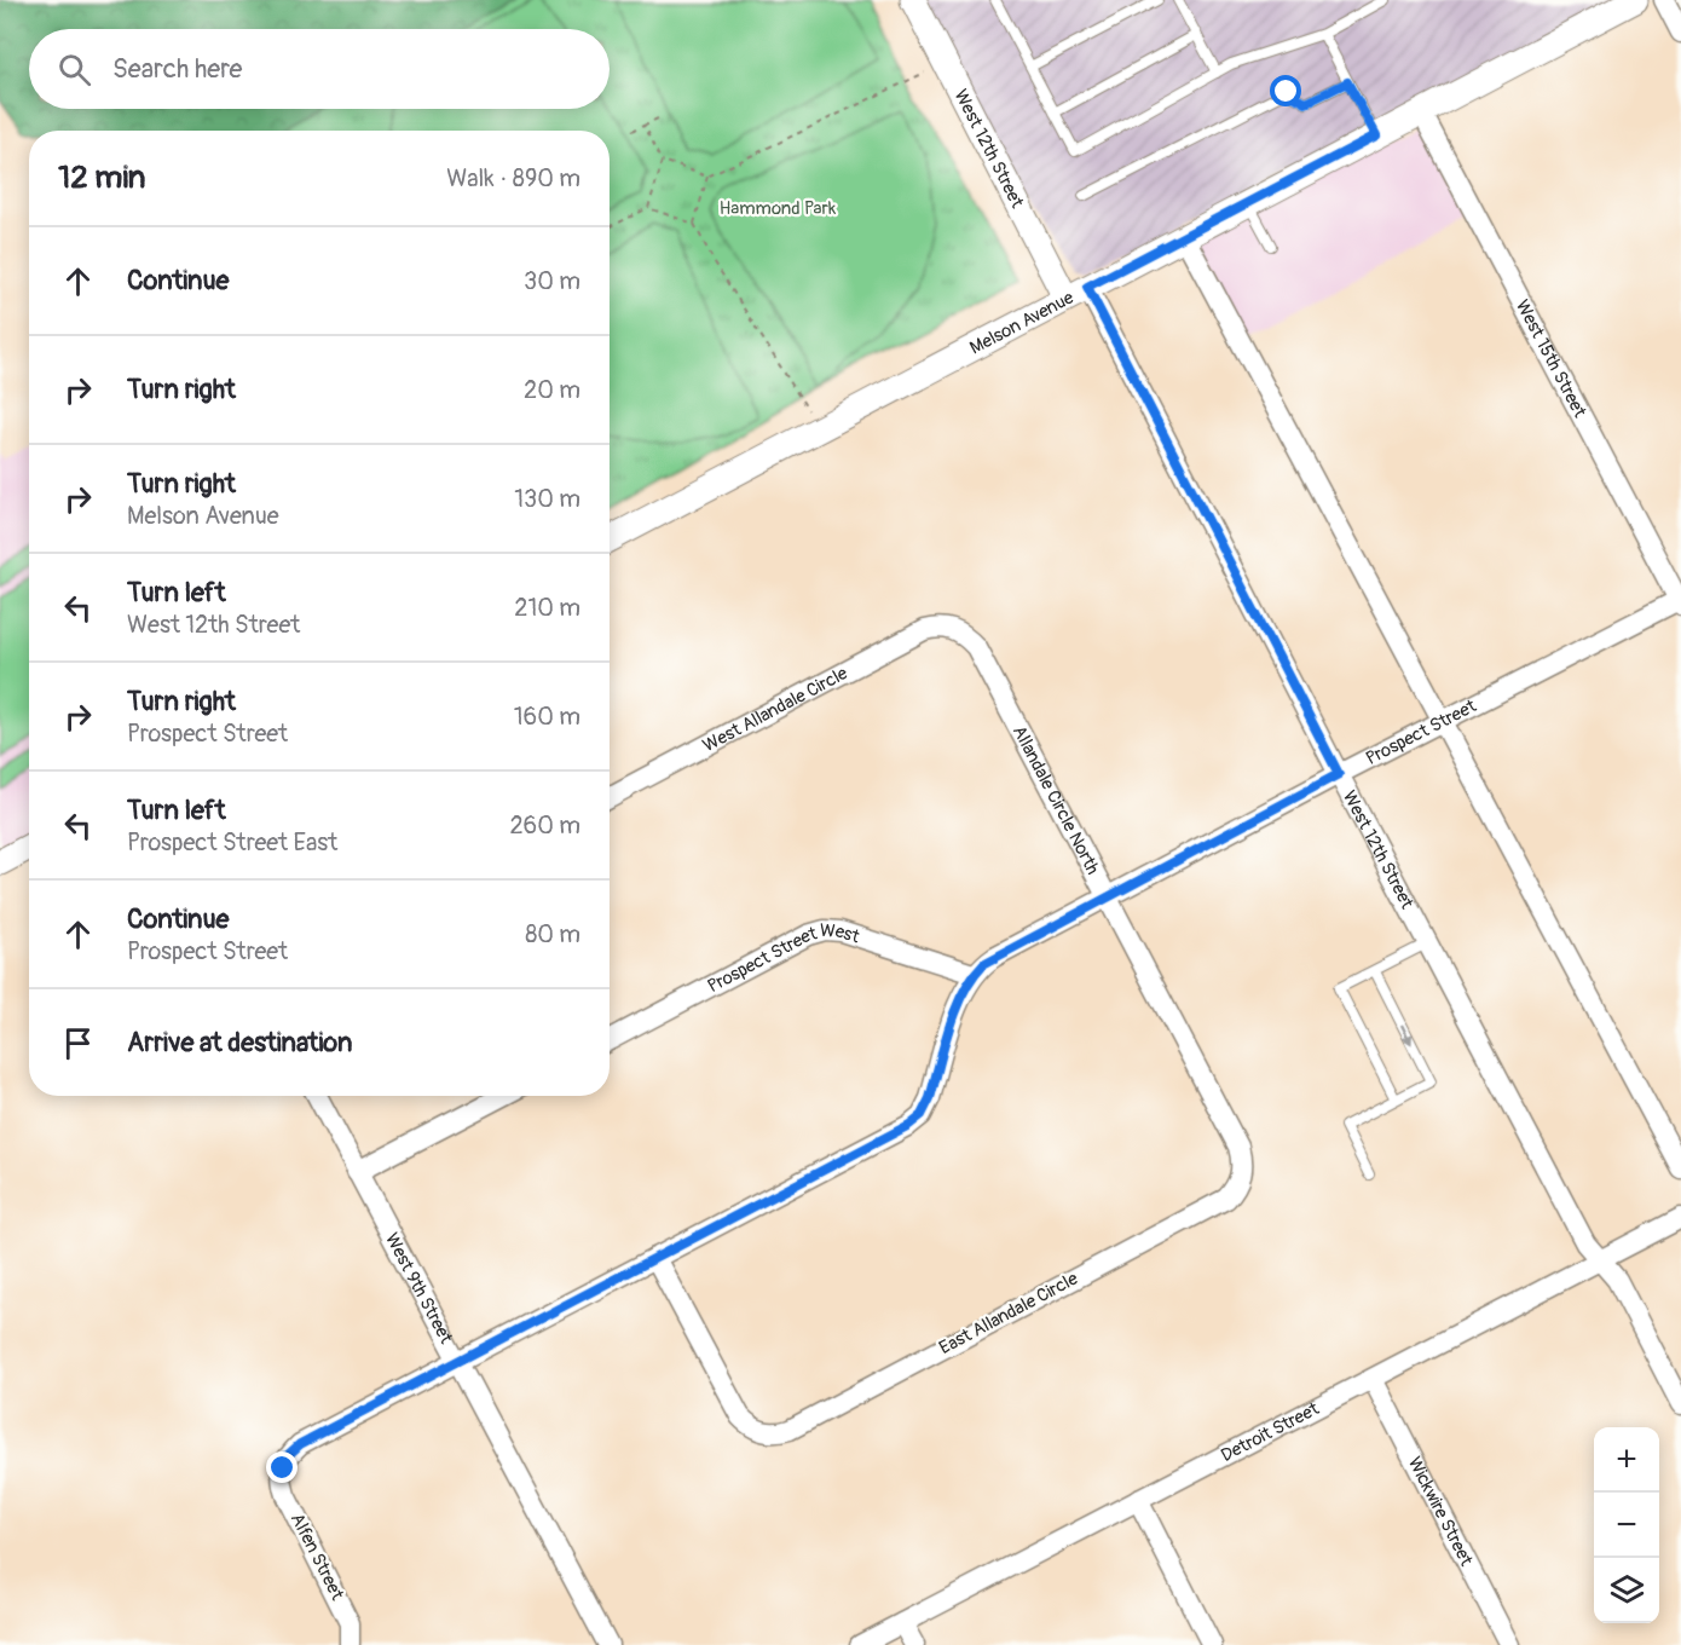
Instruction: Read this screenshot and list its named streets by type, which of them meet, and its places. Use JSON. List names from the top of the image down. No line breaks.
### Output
{"streets":{"street":["West 12th Street","Melson Avenue","West 15th Street","West Allandale Circle","Prospect Street","Allandale Circle North","Prospect Street West","West 9th Street","East Allandale Circle","Detroit Street","Wickwire Street","Alfen Street"]},"crossings":[["West 12th Street","Melson Avenue"],["West 12th Street","Prospect Street"],["West 12th Street","Detroit Street"],["Melson Avenue","West 15th Street"],["West 15th Street","Prospect Street"],["West Allandale Circle","Allandale Circle North"],["Prospect Street","Allandale Circle North"],["Prospect Street","Prospect Street West"],["Allandale Circle North","East Allandale Circle"],["West 9th Street","Alfen Street"],["Detroit Street","Wickwire Street"]],"parks":["Hammond Park"],"page":{"search":"Search here","heading":["12 min","Walk · 890 m"],"list":[["Continue","30 m"],["Turn right","20 m"],["Turn right","Melson Avenue","130 m"],["Turn left","West 12th Street","210 m"],["Turn right","Prospect Street","160 m"],["Turn left","Prospect Street East","260 m"],["Continue","Prospect Street","80 m"],"Arrive at destination"],"map_buttons":["+","−"]}}
